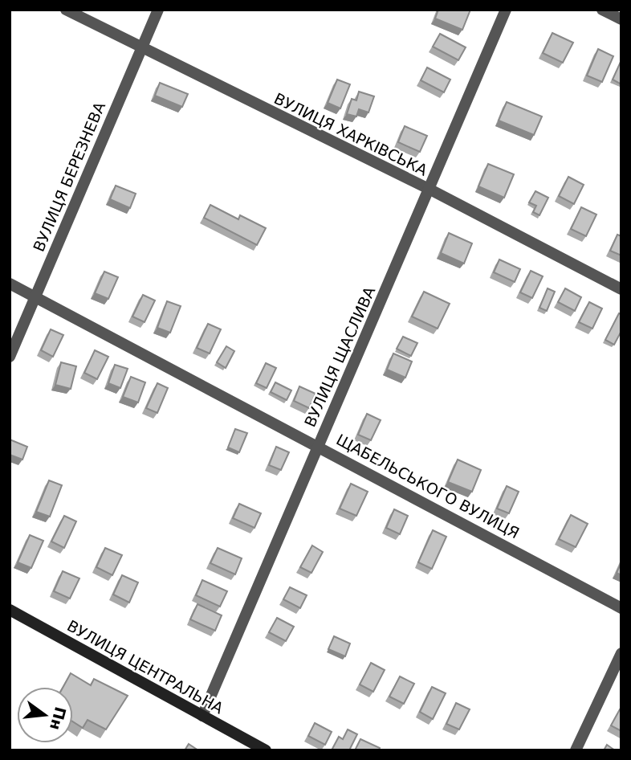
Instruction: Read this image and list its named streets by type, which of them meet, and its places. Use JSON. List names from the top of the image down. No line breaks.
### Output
{"streets":{"main road":["ВУЛИЦЯ ЦЕНТРАЛЬНА"],"street":["ВУЛИЦЯ ХАРКІВСЬКА","ВУЛИЦЯ БЕРЕЗНЕВА","ВУЛИЦЯ ЩАСЛИВА","ЩАБЕЛЬСЬКОГО ВУЛИЦЯ"]},"crossings":[["ВУЛИЦЯ ХАРКІВСЬКА","ВУЛИЦЯ БЕРЕЗНЕВА"],["ВУЛИЦЯ ХАРКІВСЬКА","ВУЛИЦЯ ЩАСЛИВА"],["ВУЛИЦЯ БЕРЕЗНЕВА","ЩАБЕЛЬСЬКОГО ВУЛИЦЯ"],["ВУЛИЦЯ ЩАСЛИВА","ЩАБЕЛЬСЬКОГО ВУЛИЦЯ"],["ВУЛИЦЯ ЩАСЛИВА","ВУЛИЦЯ ЦЕНТРАЛЬНА"]],"north":"right"}
